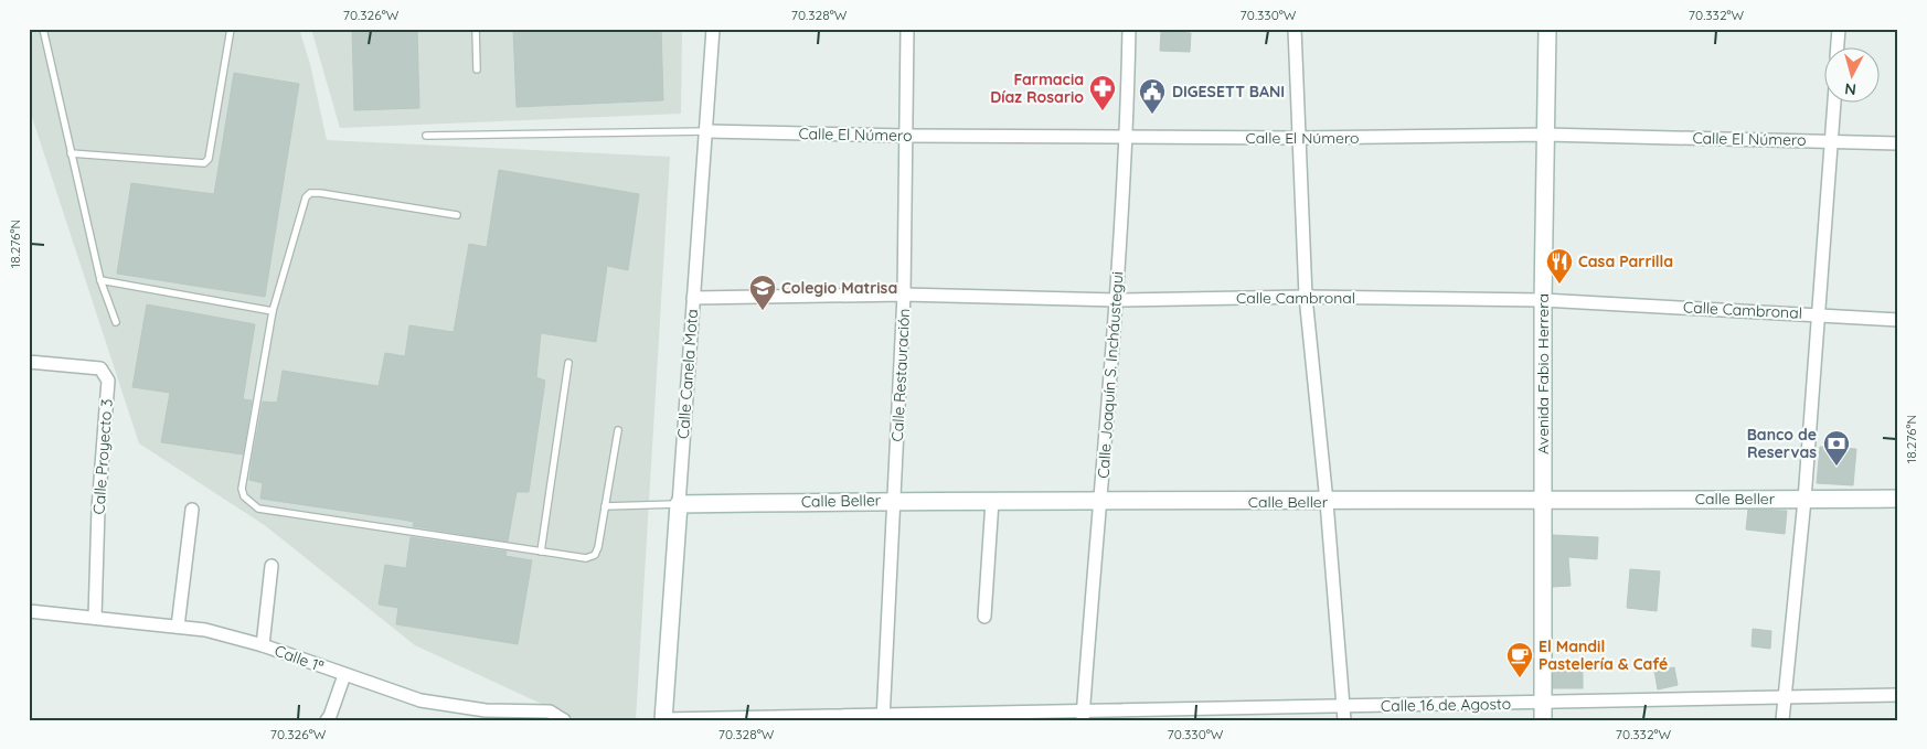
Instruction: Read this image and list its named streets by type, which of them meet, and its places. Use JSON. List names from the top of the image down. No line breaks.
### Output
{"streets":{"main road":["Calle Canela Mota","Avenida Fabio Herrera","Calle Beller"],"street":["Calle El Número","Calle Cambronal","Calle Restauración","Calle Joaquín S. Incháustegui","Calle Proyecto 3","Calle 1ª","Calle 16 de Agosto"]},"crossings":[["Calle El Número","Calle Canela Mota"],["Calle El Número","Avenida Fabio Herrera"],["Calle El Número","Calle Restauración"],["Calle El Número","Calle Joaquín S. Incháustegui"],["Calle Cambronal","Calle Canela Mota"],["Calle Cambronal","Avenida Fabio Herrera"],["Calle Cambronal","Calle Restauración"],["Calle Cambronal","Calle Joaquín S. Incháustegui"],["Calle Canela Mota","Calle Beller"],["Calle Canela Mota","Calle 16 de Agosto"],["Avenida Fabio Herrera","Calle Beller"],["Avenida Fabio Herrera","Calle 16 de Agosto"],["Calle Restauración","Calle Beller"],["Calle Restauración","Calle 16 de Agosto"],["Calle Joaquín S. Incháustegui","Calle Beller"],["Calle Joaquín S. Incháustegui","Calle 16 de Agosto"],["Calle Proyecto 3","Calle 1ª"]],"places":{"pharmacy":["Farmacia Díaz Rosario"],"public building":["DIGESETT BANI"],"restaurant":["Casa Parrilla"],"school or university":["Colegio Matrisa"],"bank":["Banco de Reservas"],"cafe":["El Mandil Pastelería & Café"]},"north":"bottom","coordinates":["70.326°W","70.328°W","70.330°W","70.332°W","18.276°N"]}
